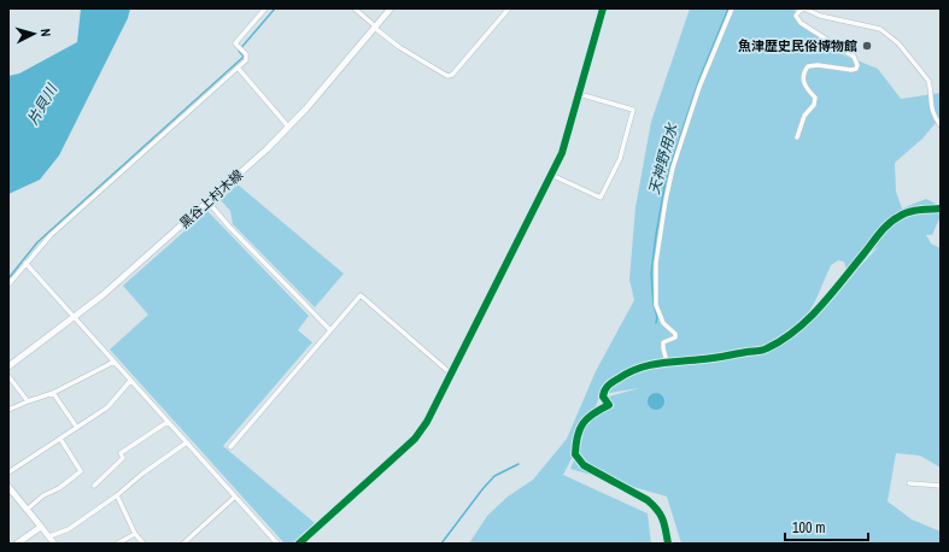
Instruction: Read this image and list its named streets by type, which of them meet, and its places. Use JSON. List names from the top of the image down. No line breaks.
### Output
{"streets":{"main road":["黒谷上村木線"]},"water":["片貝川","天神野用水"],"places":["魚津歴史民俗博物館"],"scale_bar":"100 m","north":"right"}
